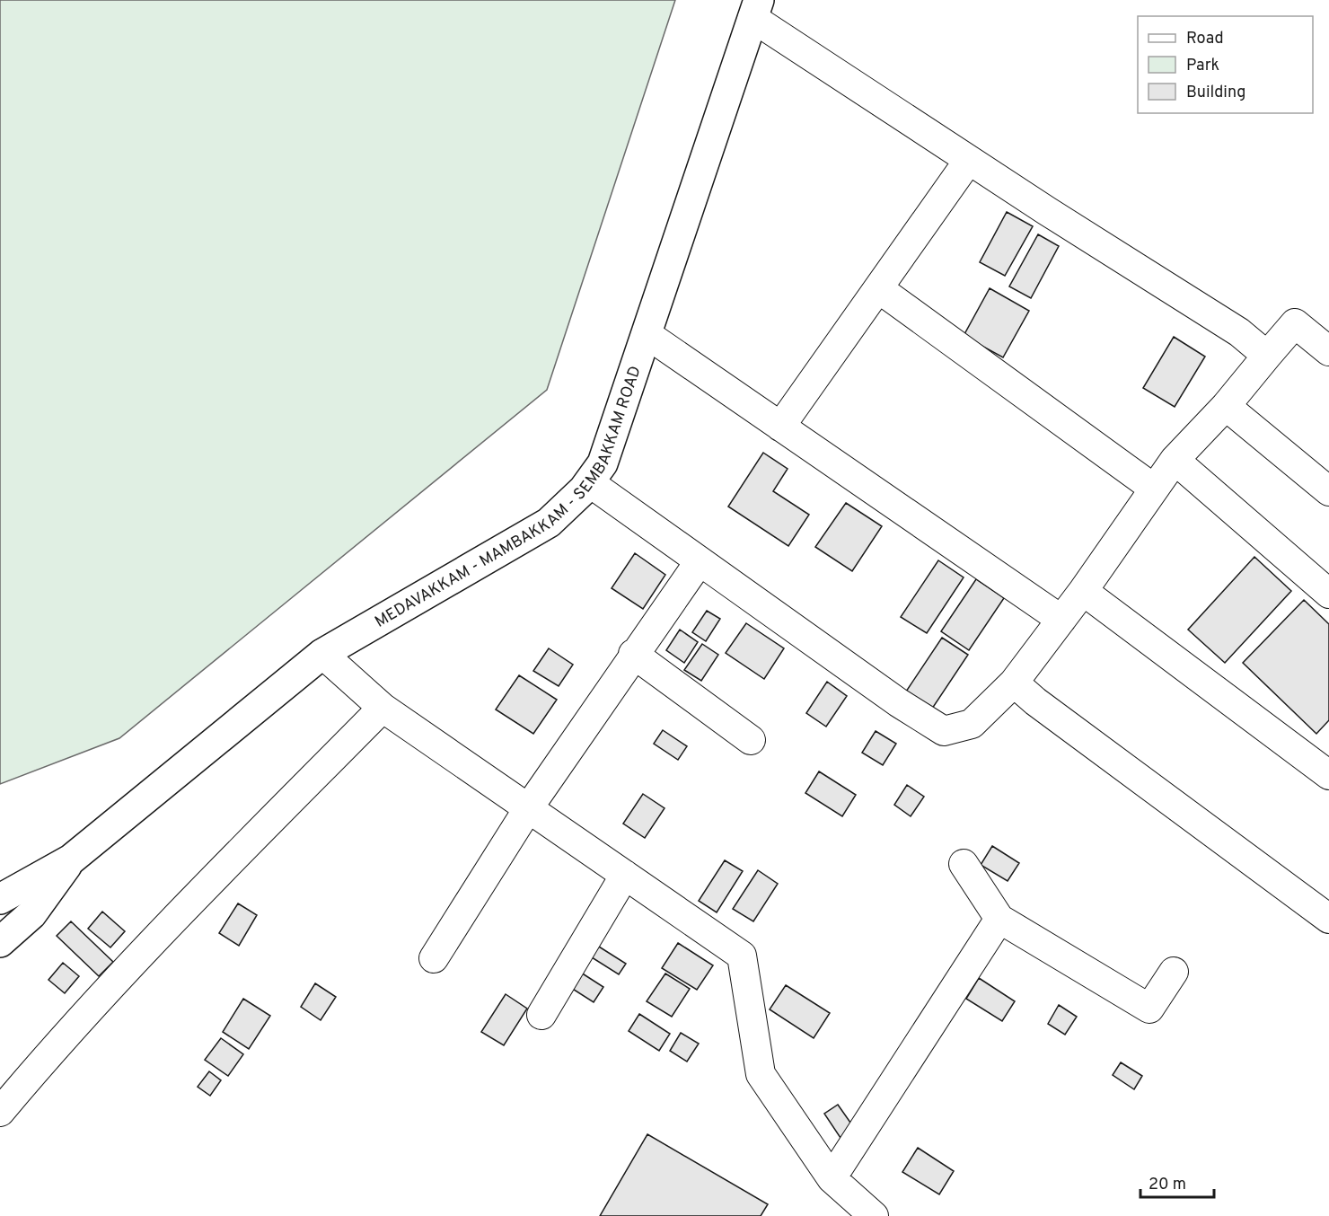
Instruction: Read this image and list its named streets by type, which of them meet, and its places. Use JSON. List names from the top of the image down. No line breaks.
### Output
{"streets":{"main road":["MEDAVAKKAM - MAMBAKKAM - SEMBAKKAM ROAD"]},"legend":["Road","Park","Building"],"scale_bar":"20 m"}
